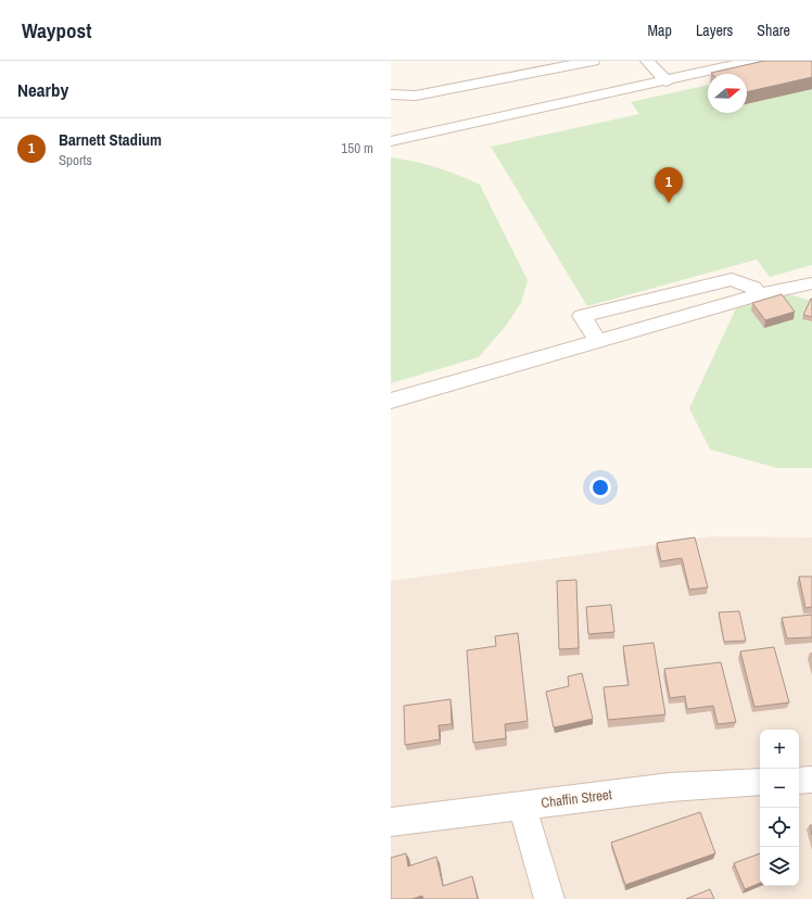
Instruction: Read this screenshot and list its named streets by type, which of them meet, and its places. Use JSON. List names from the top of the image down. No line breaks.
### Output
{"streets":{"street":["Chaffin Street"]},"north":"right","page":{"header":"Waypost","nav":["Map","Layers","Share"],"heading":"Nearby","list":[{"mark":"1","name":"Barnett Stadium","note":"Sports","value":"150 m"}],"pins":"1","map_buttons":["+","−"]}}
